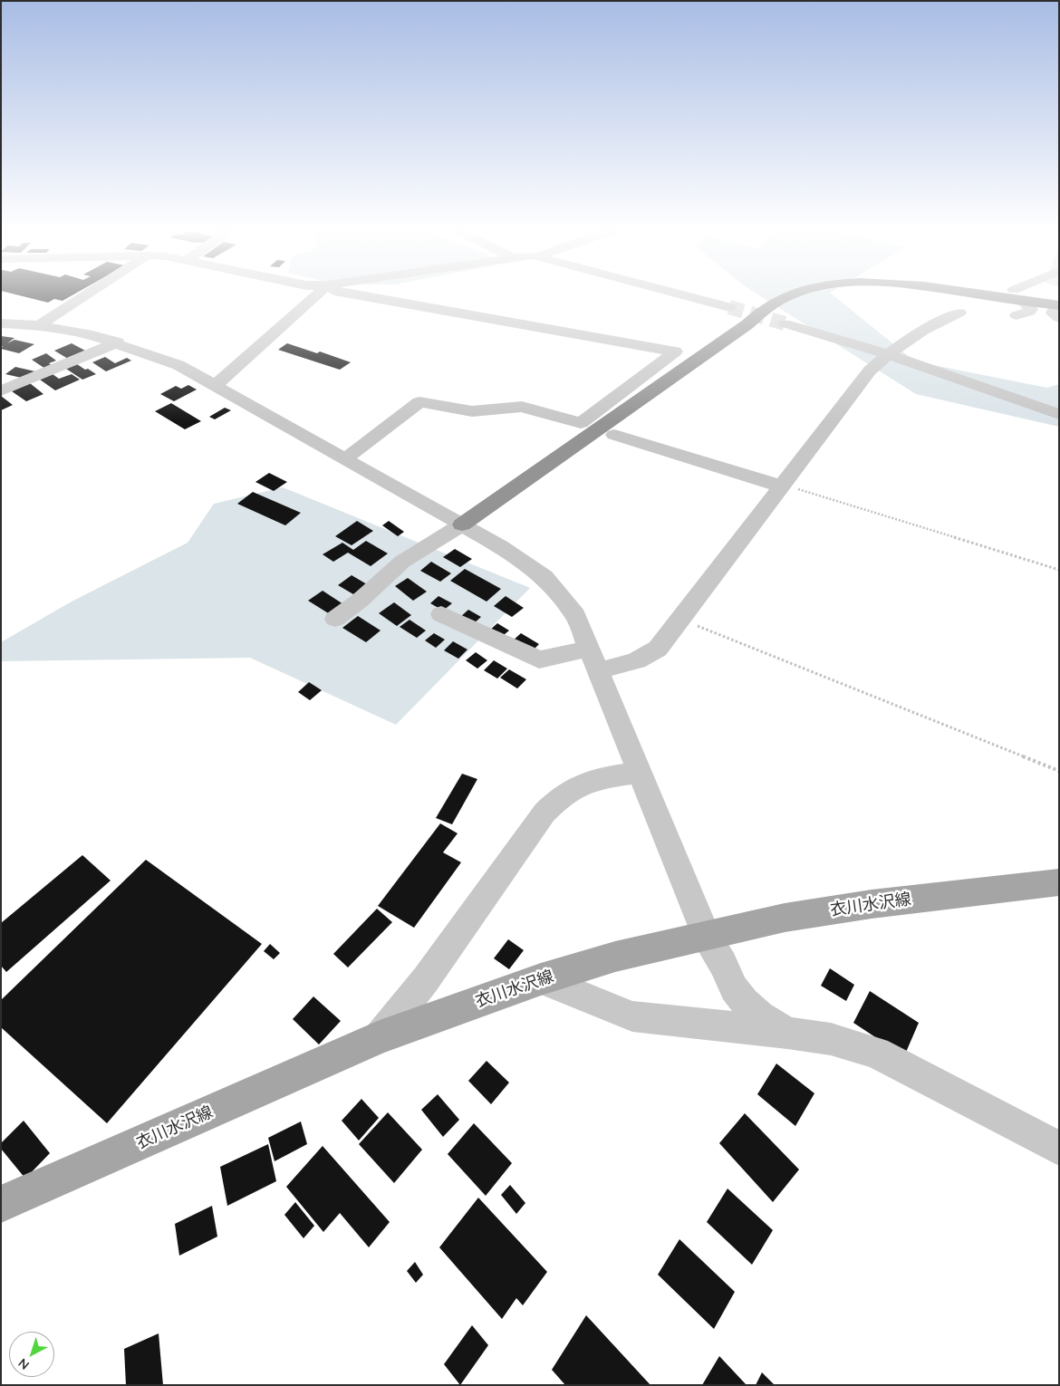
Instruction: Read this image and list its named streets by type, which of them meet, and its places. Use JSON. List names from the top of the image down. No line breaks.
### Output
{"streets":{"main road":["衣川水沢線"]},"north":"bottom left"}
